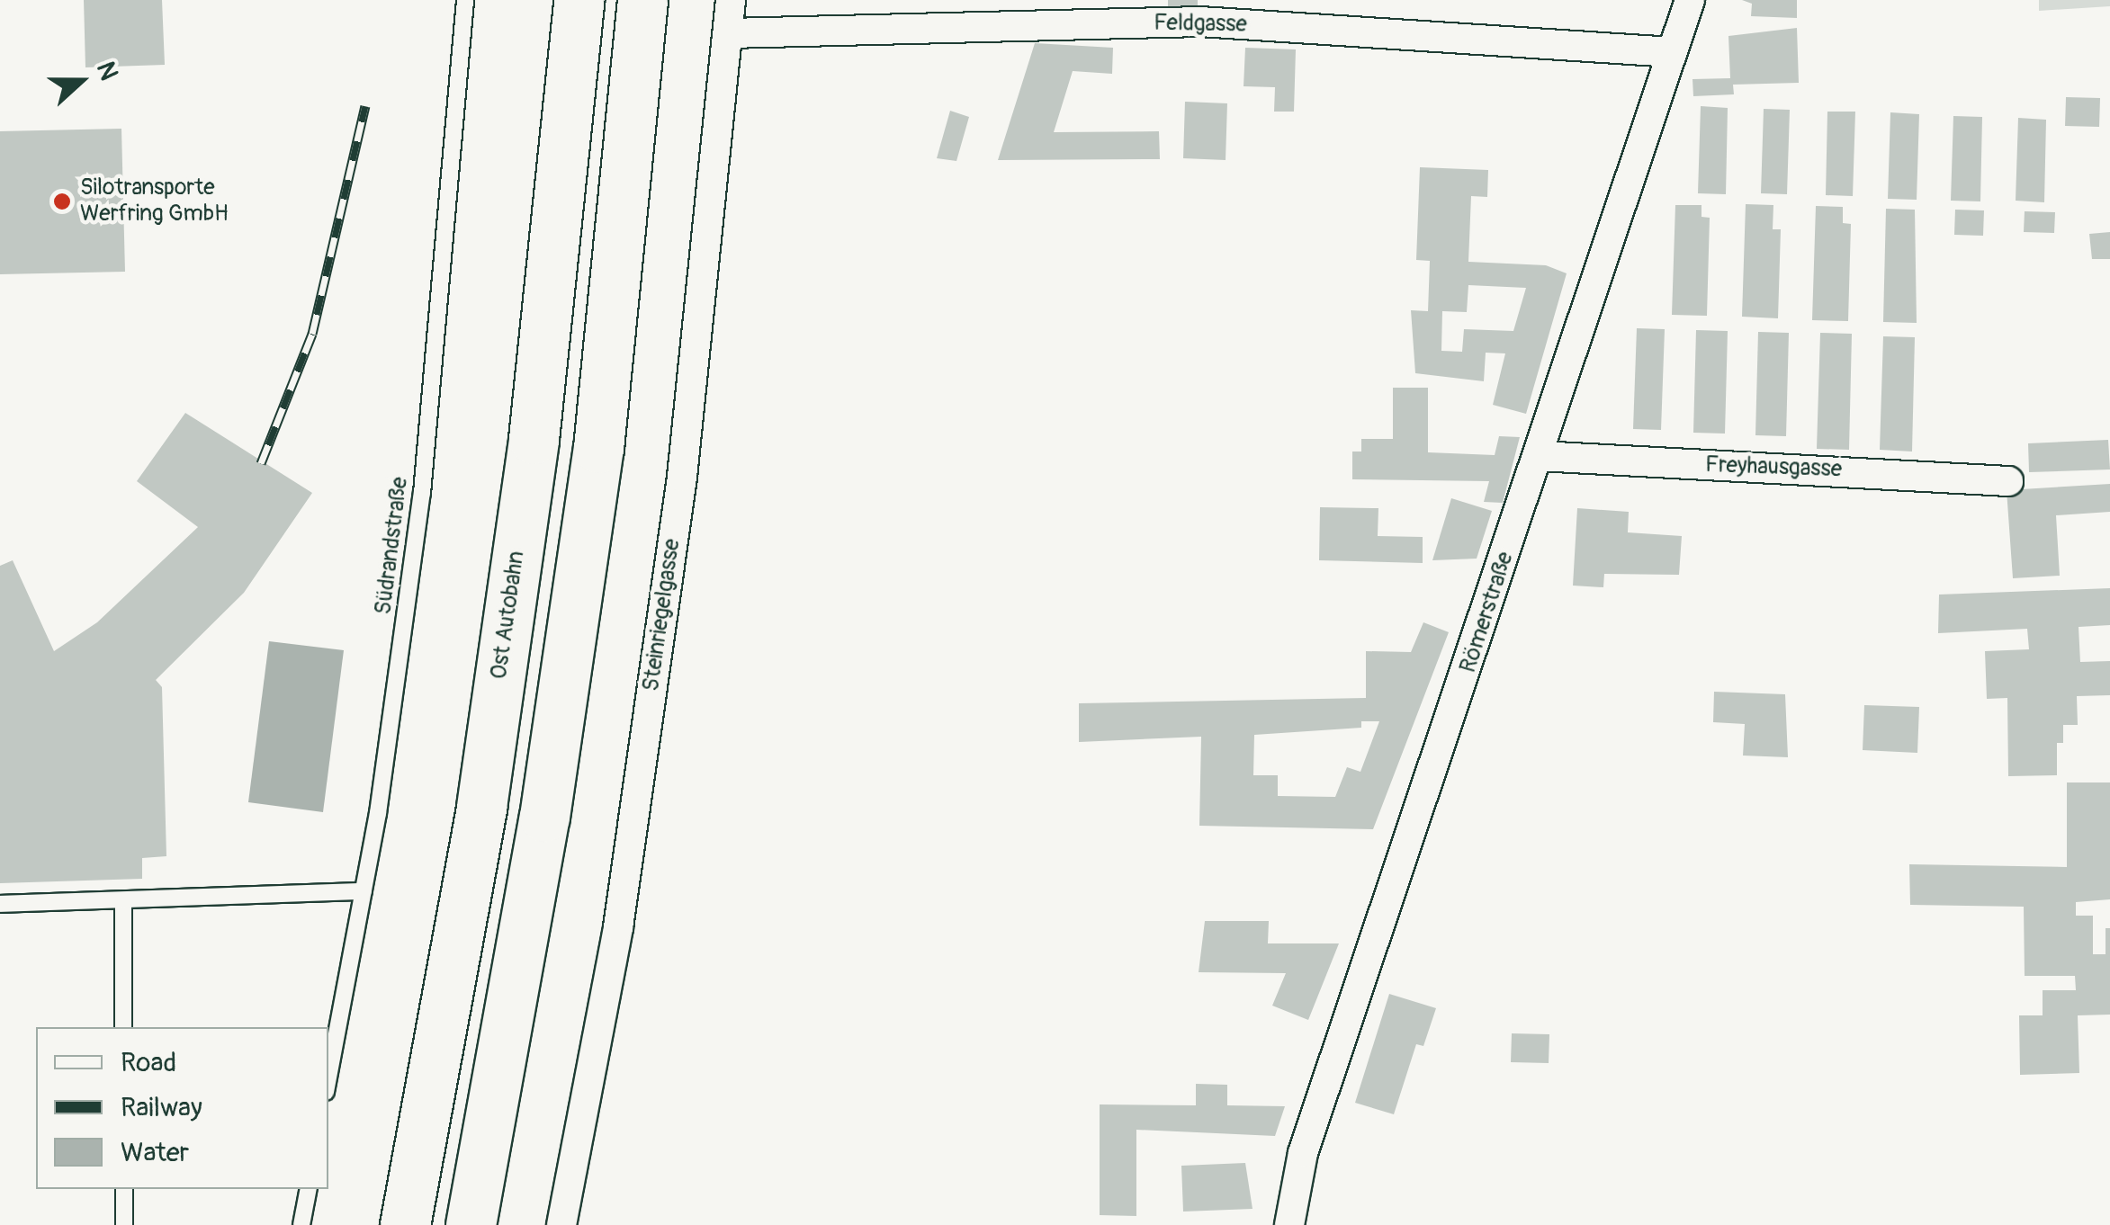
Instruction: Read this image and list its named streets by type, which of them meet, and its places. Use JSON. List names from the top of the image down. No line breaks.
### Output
{"streets":{"highway":["Ost Autobahn"],"street":["Feldgasse","Freyhausgasse","Römerstraße","Steinriegelgasse"],"lane":["Südrandstraße"]},"crossings":[["Feldgasse","Römerstraße"],["Feldgasse","Steinriegelgasse"],["Freyhausgasse","Römerstraße"]],"places":["Silotransporte Werfring GmbH"],"legend":["Road","Railway","Water"],"north":"right"}
